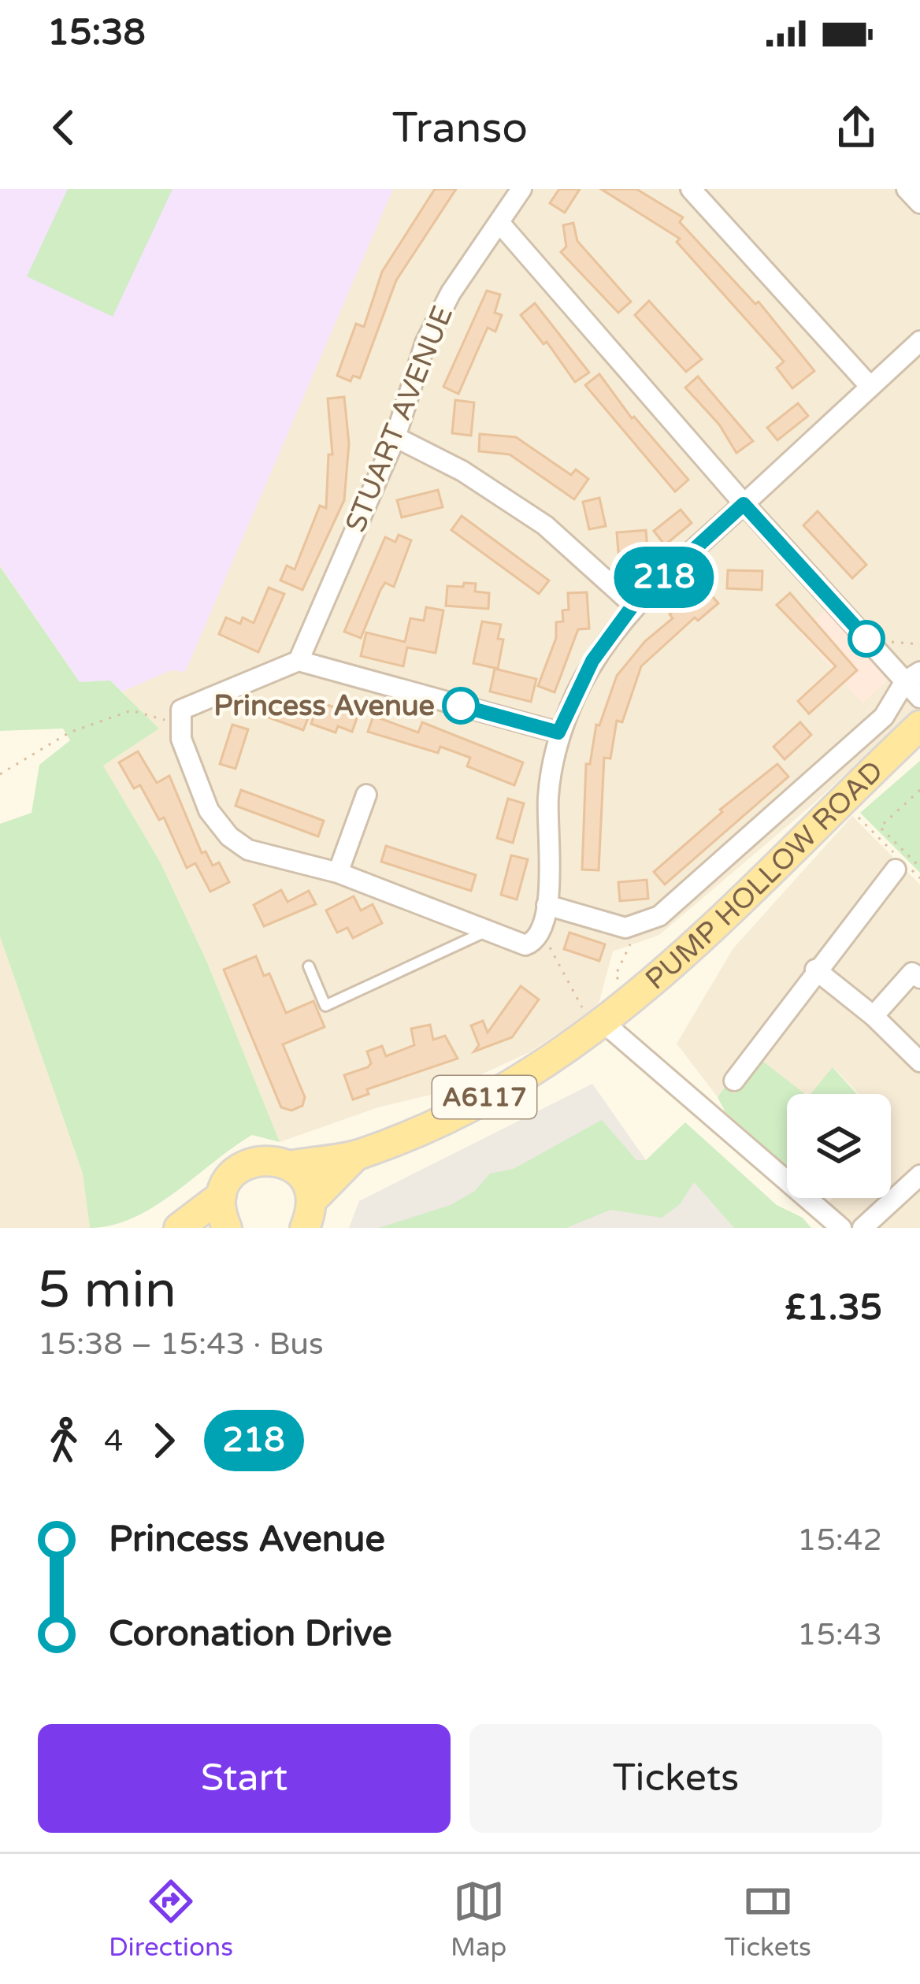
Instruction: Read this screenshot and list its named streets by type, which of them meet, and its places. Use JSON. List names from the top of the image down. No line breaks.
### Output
{"streets":{"main road":["PUMP HOLLOW ROAD","A6117"],"street":["STUART AVENUE"]},"crossings":[["PUMP HOLLOW ROAD","A6117"]],"places":["Princess Avenue"],"lines":["bus line 218"],"page":{"status":"15:38","header":"Transo","on_map":"218","heading":["5 min","15:38 – 15:43 · Bus","£1.35"],"legs":["4","218"],"list":[{"name":"Princess Avenue","value":"15:42"},{"name":"Coronation Drive","value":"15:43"}],"buttons":["Start","Tickets"],"tabs":["Directions","Map","Tickets"]}}
